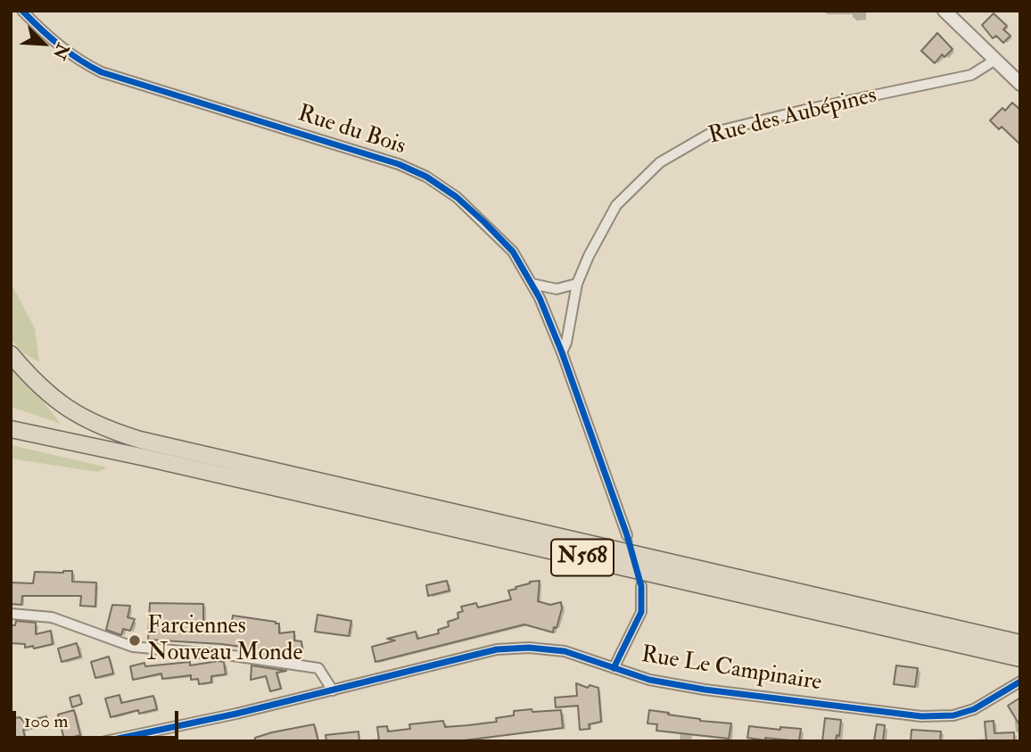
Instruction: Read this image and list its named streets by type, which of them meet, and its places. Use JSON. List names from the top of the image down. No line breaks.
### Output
{"streets":{"highway":["N568"],"street":["Rue des Aubépines","Rue du Bois","Rue Le Campinaire"]},"crossings":[["Rue des Aubépines","Rue du Bois"]],"places":["Farciennes Nouveau Monde"],"scale_bar":"100 m","north":"bottom right"}
